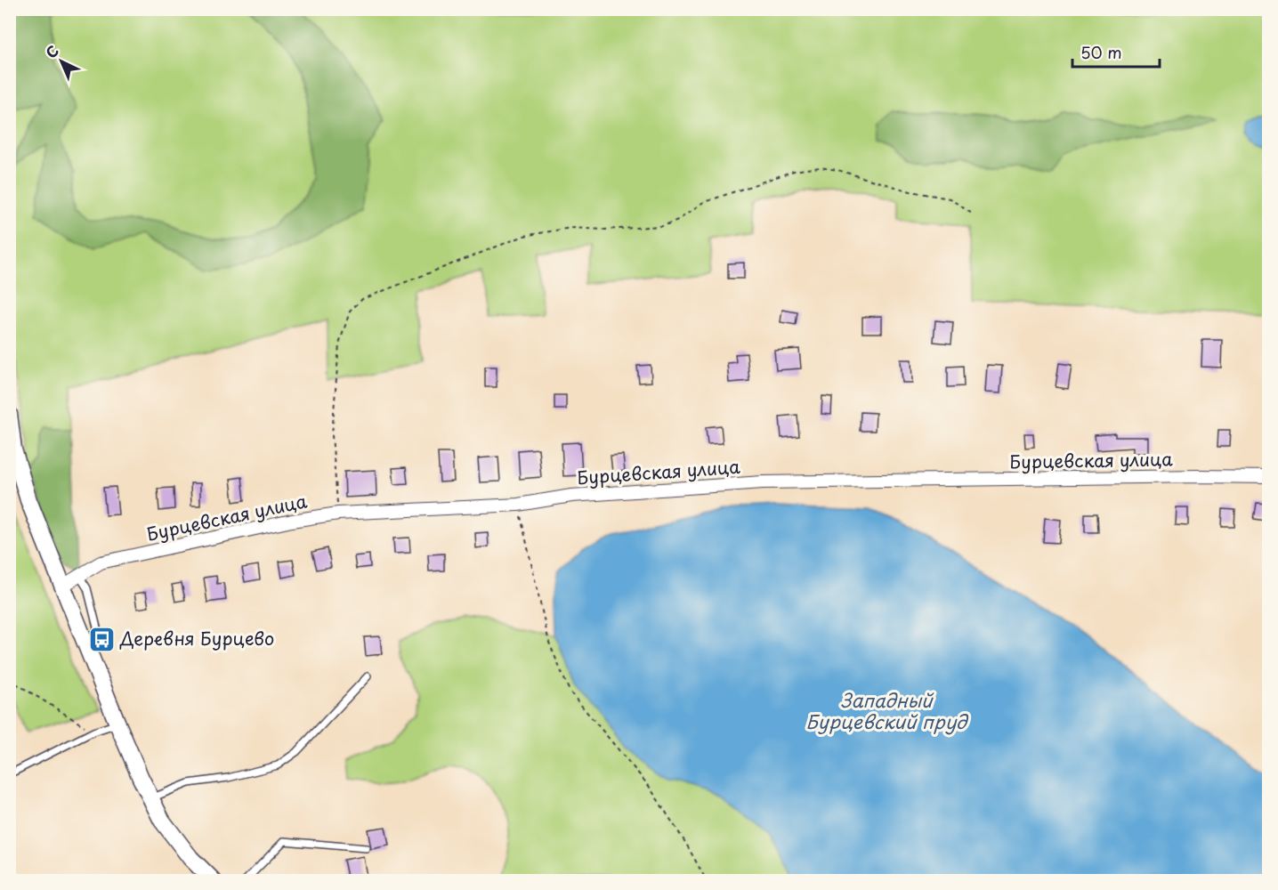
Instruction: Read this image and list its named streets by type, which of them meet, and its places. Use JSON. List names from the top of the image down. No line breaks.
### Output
{"streets":{"street":["Бурцевская улица"]},"water":["Западный Бурцевский пруд"],"places":{"bus stop":["Деревня Бурцево"]},"scale_bar":"50 m","north":"top left"}
